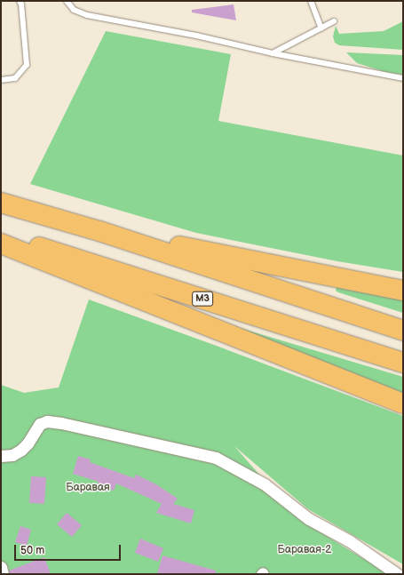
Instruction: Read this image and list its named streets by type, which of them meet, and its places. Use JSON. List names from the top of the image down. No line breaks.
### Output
{"streets":{"highway":["М3"]},"parks":["Баравая","Баравая-2"],"scale_bar":"50 m"}
